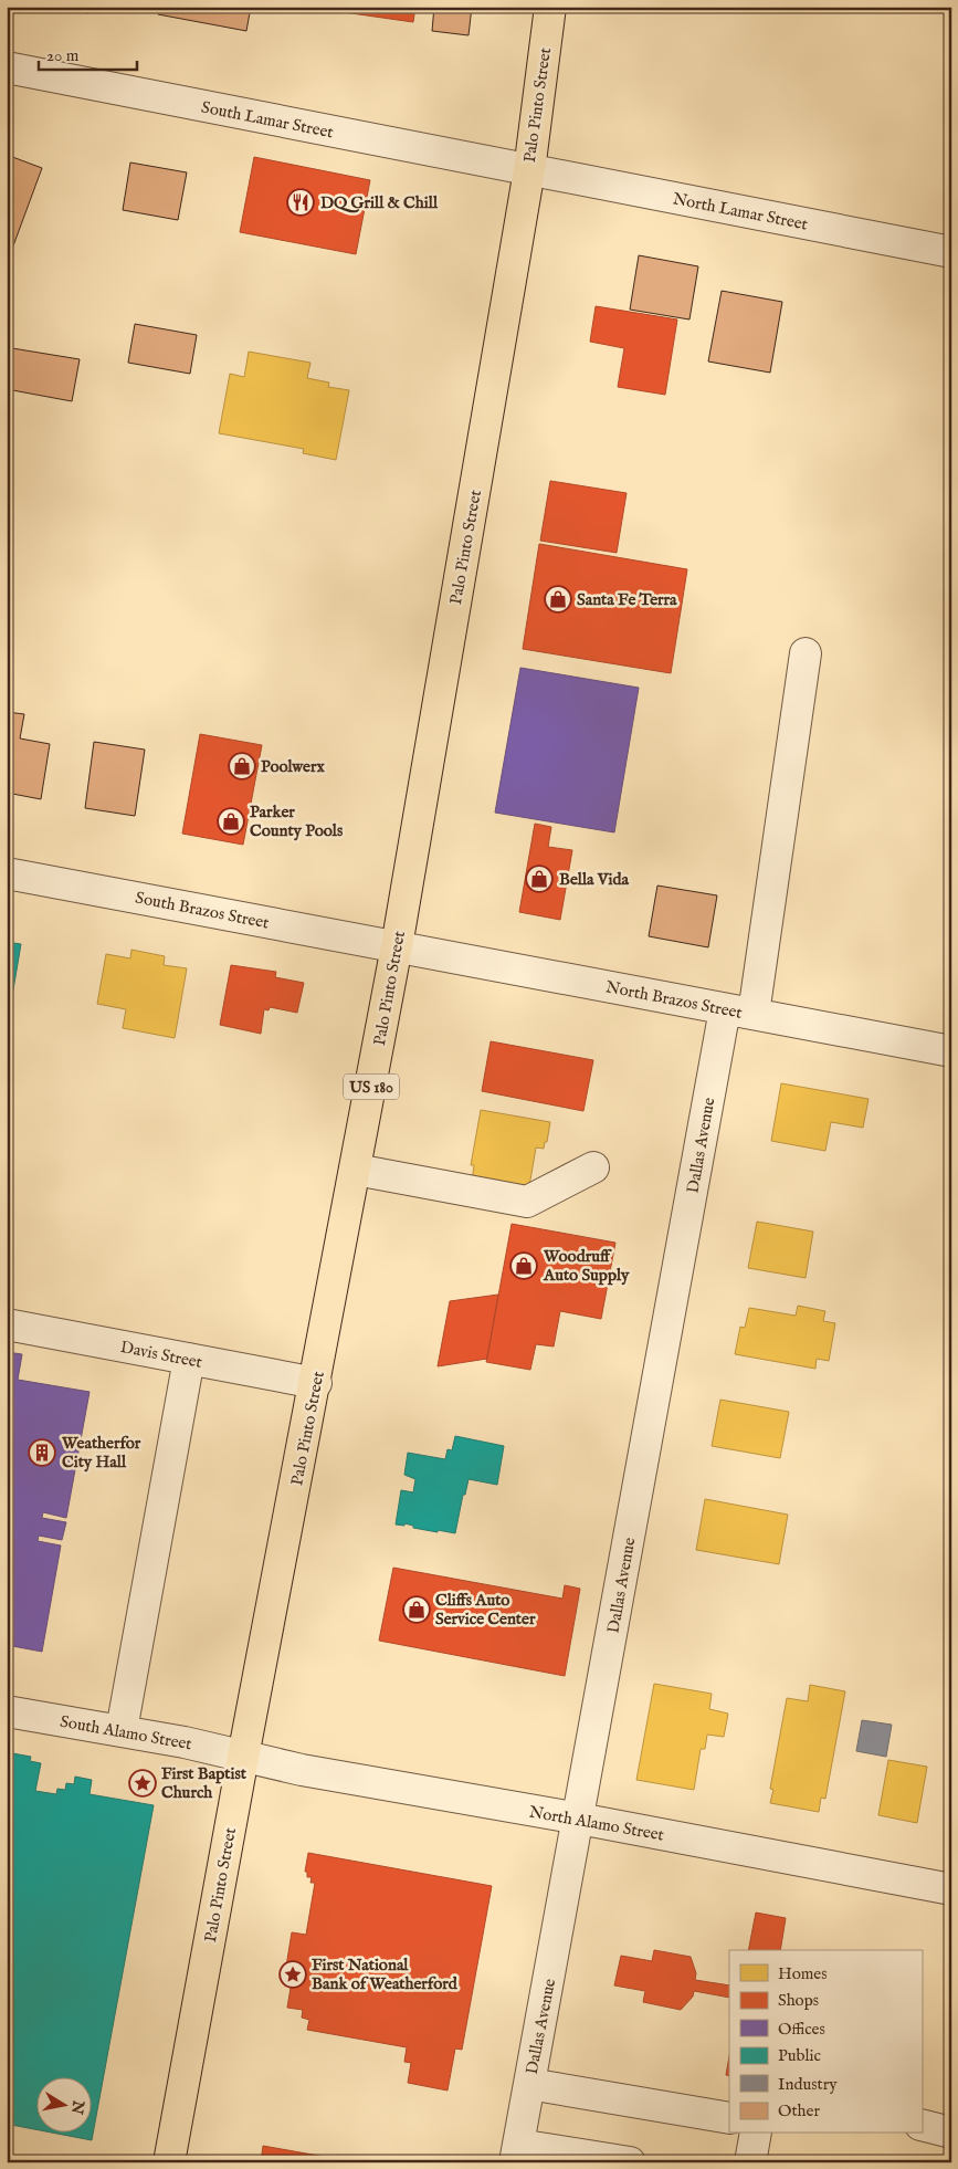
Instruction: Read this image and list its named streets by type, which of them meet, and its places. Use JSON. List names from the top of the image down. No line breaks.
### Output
{"streets":{"main road":["Palo Pinto Street","US 180"],"street":["South Lamar Street","North Lamar Street","South Brazos Street","North Brazos Street","Dallas Avenue","Davis Street","South Alamo Street","North Alamo Street"]},"crossings":[["Palo Pinto Street","South Lamar Street"],["Palo Pinto Street","North Lamar Street"],["Palo Pinto Street","South Brazos Street"],["Palo Pinto Street","North Brazos Street"],["Palo Pinto Street","Davis Street"],["Palo Pinto Street","South Alamo Street"],["Palo Pinto Street","North Alamo Street"],["South Lamar Street","North Lamar Street"],["South Brazos Street","North Brazos Street"],["North Brazos Street","Dallas Avenue"],["Dallas Avenue","North Alamo Street"],["South Alamo Street","North Alamo Street"]],"places":{"restaurant":["DQ Grill & Chill"],"shop":["Santa Fe Terra","Poolwerx","Parker County Pools","Bella Vida","Woodruff Auto Supply","Cliffs Auto Service Center"],"building":["Weatherfor City Hall"],"place":["First Baptist Church","First National Bank of Weatherford"]},"legend":["Homes","Shops","Offices","Public","Industry","Other"],"scale_bar":"20 m","north":"right"}
